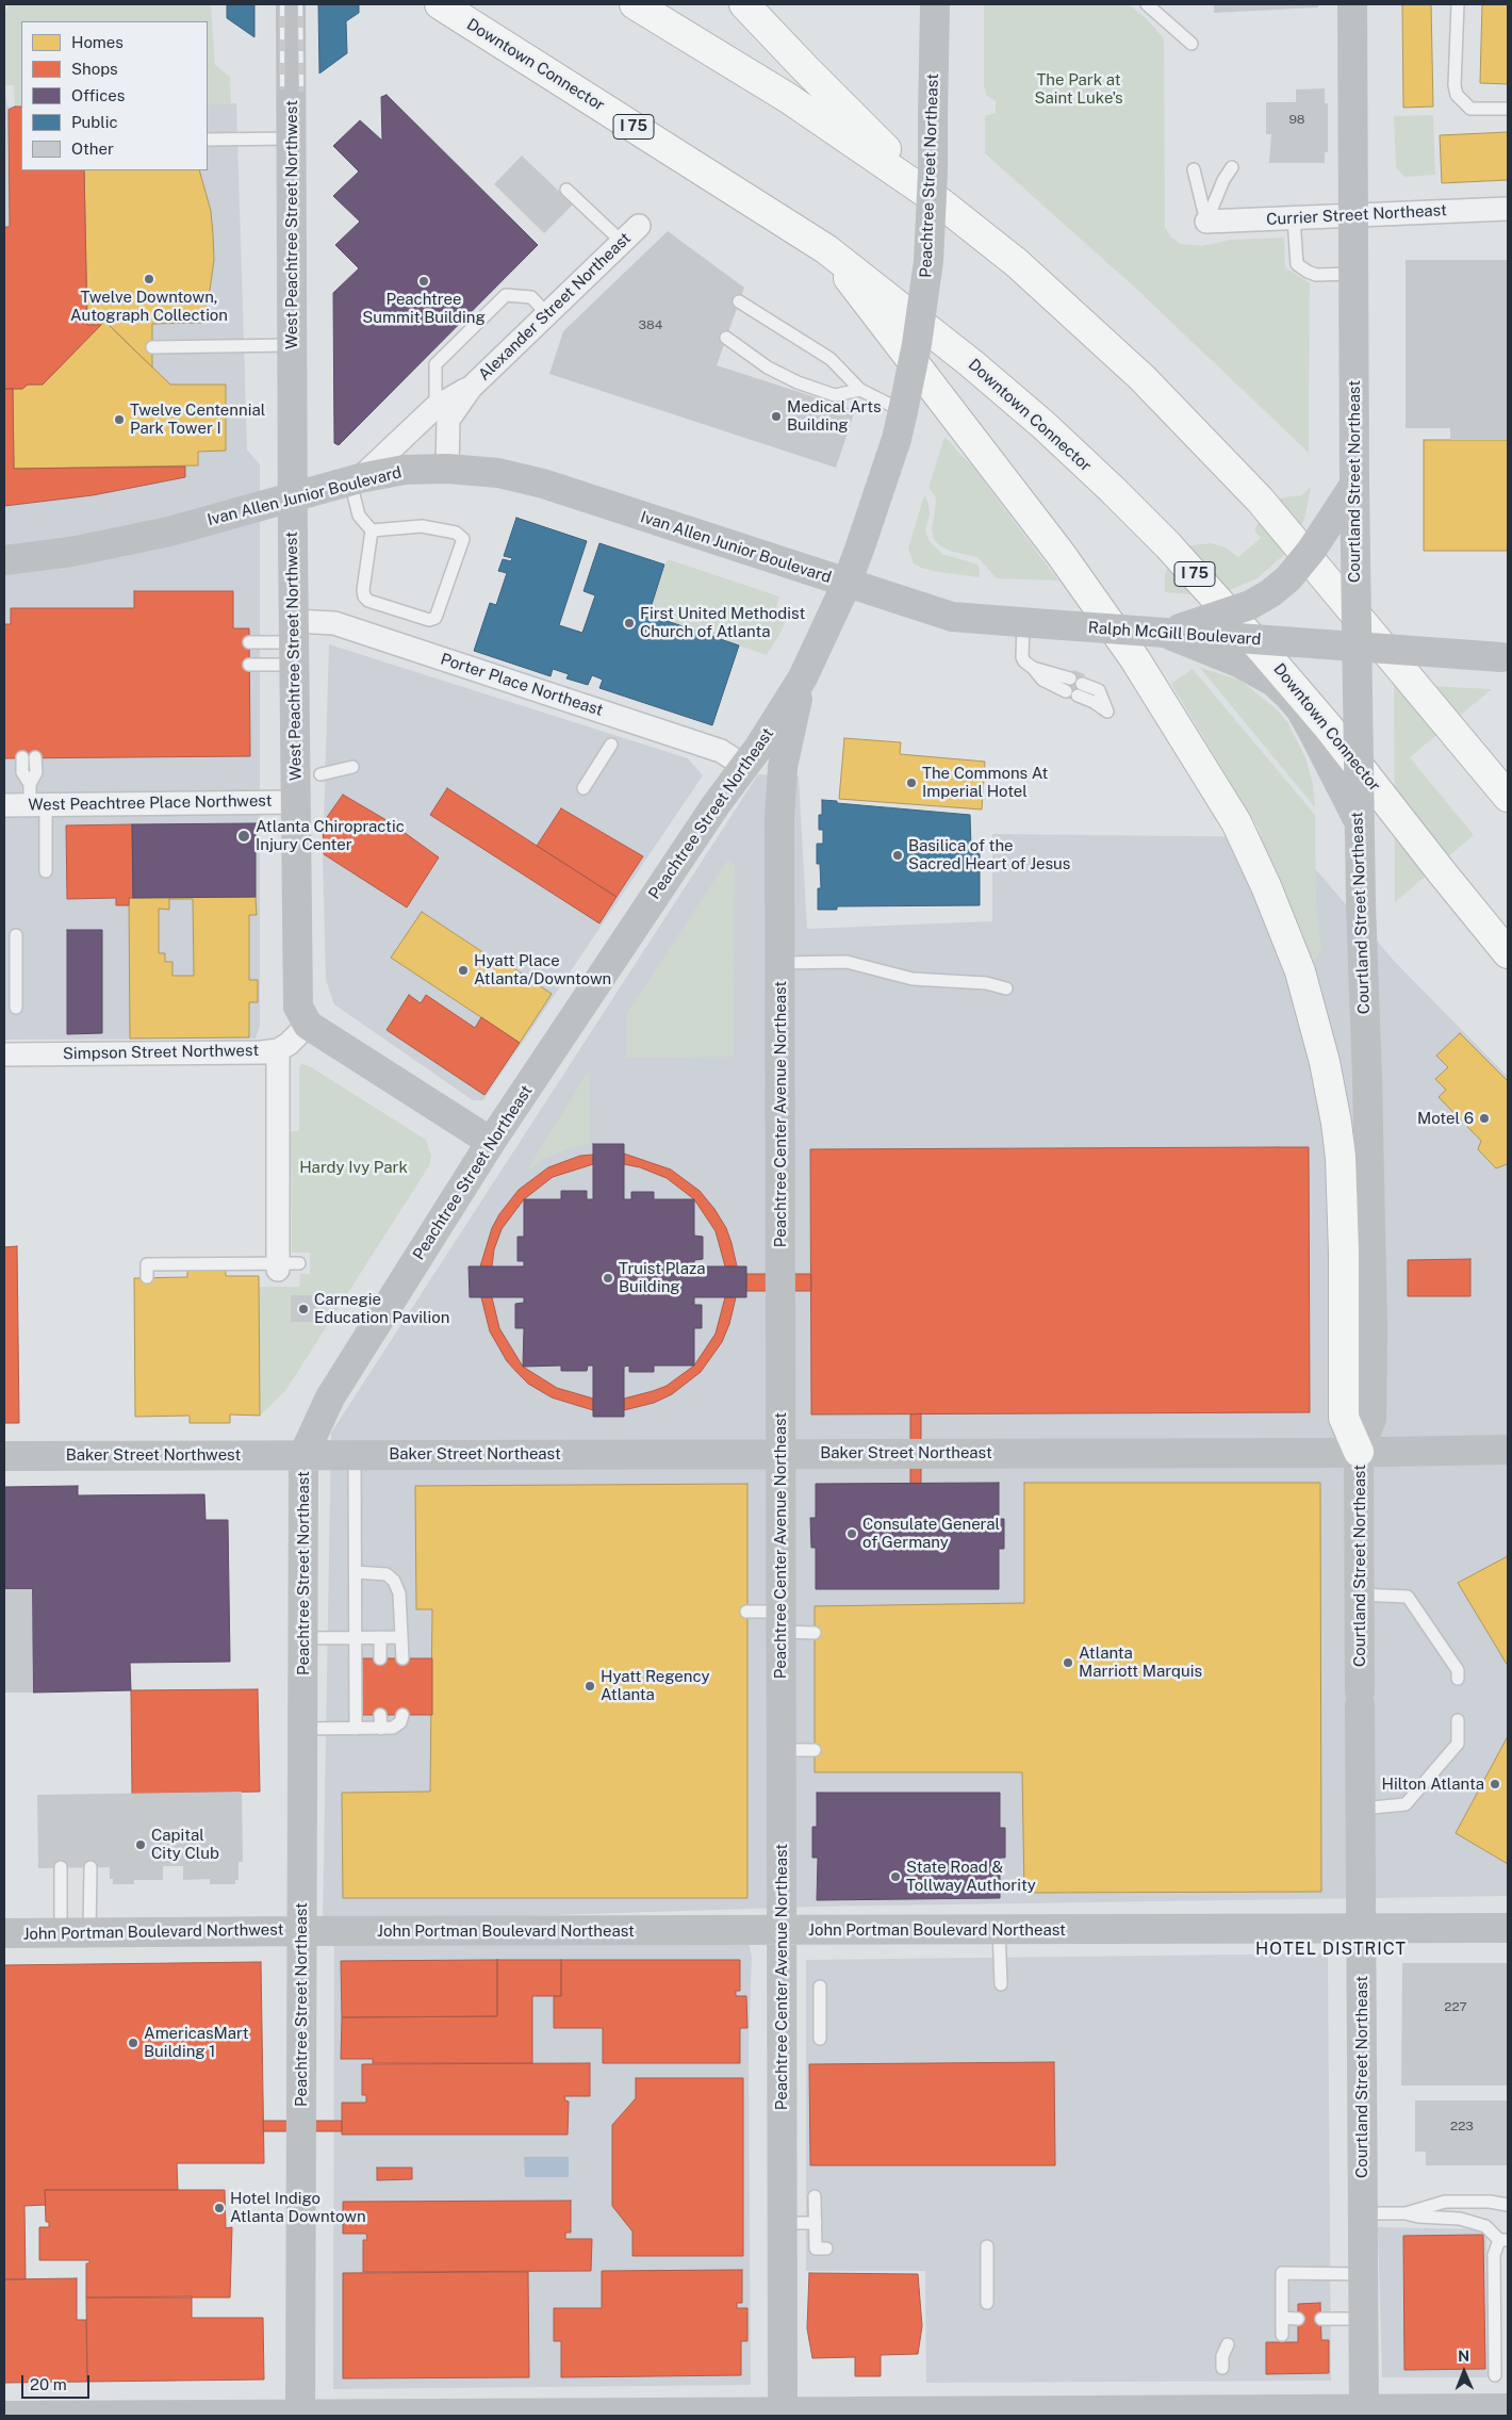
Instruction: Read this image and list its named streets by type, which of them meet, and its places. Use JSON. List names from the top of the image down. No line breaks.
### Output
{"streets":{"highway":["Downtown Connector","I 75"],"main road":["Peachtree Street Northeast","West Peachtree Street Northwest","Courtland Street Northeast","Ivan Allen Junior Boulevard","Ralph McGill Boulevard","Peachtree Center Avenue Northeast","Baker Street Northeast","Baker Street Northwest","John Portman Boulevard Northeast","John Portman Boulevard Northwest"],"street":["Currier Street Northeast","Alexander Street Northeast","Porter Place Northeast","West Peachtree Place Northwest","Simpson Street Northwest"]},"crossings":[["Peachtree Street Northeast","Ivan Allen Junior Boulevard"],["Peachtree Street Northeast","Ralph McGill Boulevard"],["Peachtree Street Northeast","Porter Place Northeast"],["Peachtree Street Northeast","Peachtree Center Avenue Northeast"],["Peachtree Street Northeast","Baker Street Northeast"],["Peachtree Street Northeast","Baker Street Northwest"],["Peachtree Street Northeast","John Portman Boulevard Northeast"],["Peachtree Street Northeast","John Portman Boulevard Northwest"],["Currier Street Northeast","Courtland Street Northeast"],["West Peachtree Street Northwest","Ivan Allen Junior Boulevard"],["West Peachtree Street Northwest","Porter Place Northeast"],["West Peachtree Street Northwest","West Peachtree Place Northwest"],["West Peachtree Street Northwest","Simpson Street Northwest"],["Alexander Street Northeast","Ivan Allen Junior Boulevard"],["Courtland Street Northeast","Ralph McGill Boulevard"],["Courtland Street Northeast","Baker Street Northeast"],["Courtland Street Northeast","John Portman Boulevard Northeast"],["Ivan Allen Junior Boulevard","Ralph McGill Boulevard"],["Peachtree Center Avenue Northeast","Baker Street Northeast"],["Peachtree Center Avenue Northeast","John Portman Boulevard Northeast"],["Baker Street Northeast","Baker Street Northwest"],["John Portman Boulevard Northeast","John Portman Boulevard Northwest"]],"districts":["HOTEL DISTRICT"],"parks":["The Park at Saint Luke's","Hardy Ivy Park"],"places":["Twelve Downtown, Autograph Collection","Peachtree Summit Building","Medical Arts Building","Twelve Centennial Park Tower I","First United Methodist Church of Atlanta","The Commons At Imperial Hotel","Atlanta Chiropractic Injury Center","Basilica of the Sacred Heart of Jesus","Hyatt Place Atlanta/Downtown","Motel 6","Truist Plaza Building","Carnegie Education Pavilion","Consulate General of Germany","Atlanta Marriott Marquis","Hyatt Regency Atlanta","Hilton Atlanta","Capital City Club","State Road & Tollway Authority","AmericasMart Building 1","Hotel Indigo Atlanta Downtown"],"house_numbers":["98","384","227","223"],"legend":["Homes","Shops","Offices","Public","Other"],"scale_bar":"20 m","north":"top"}
